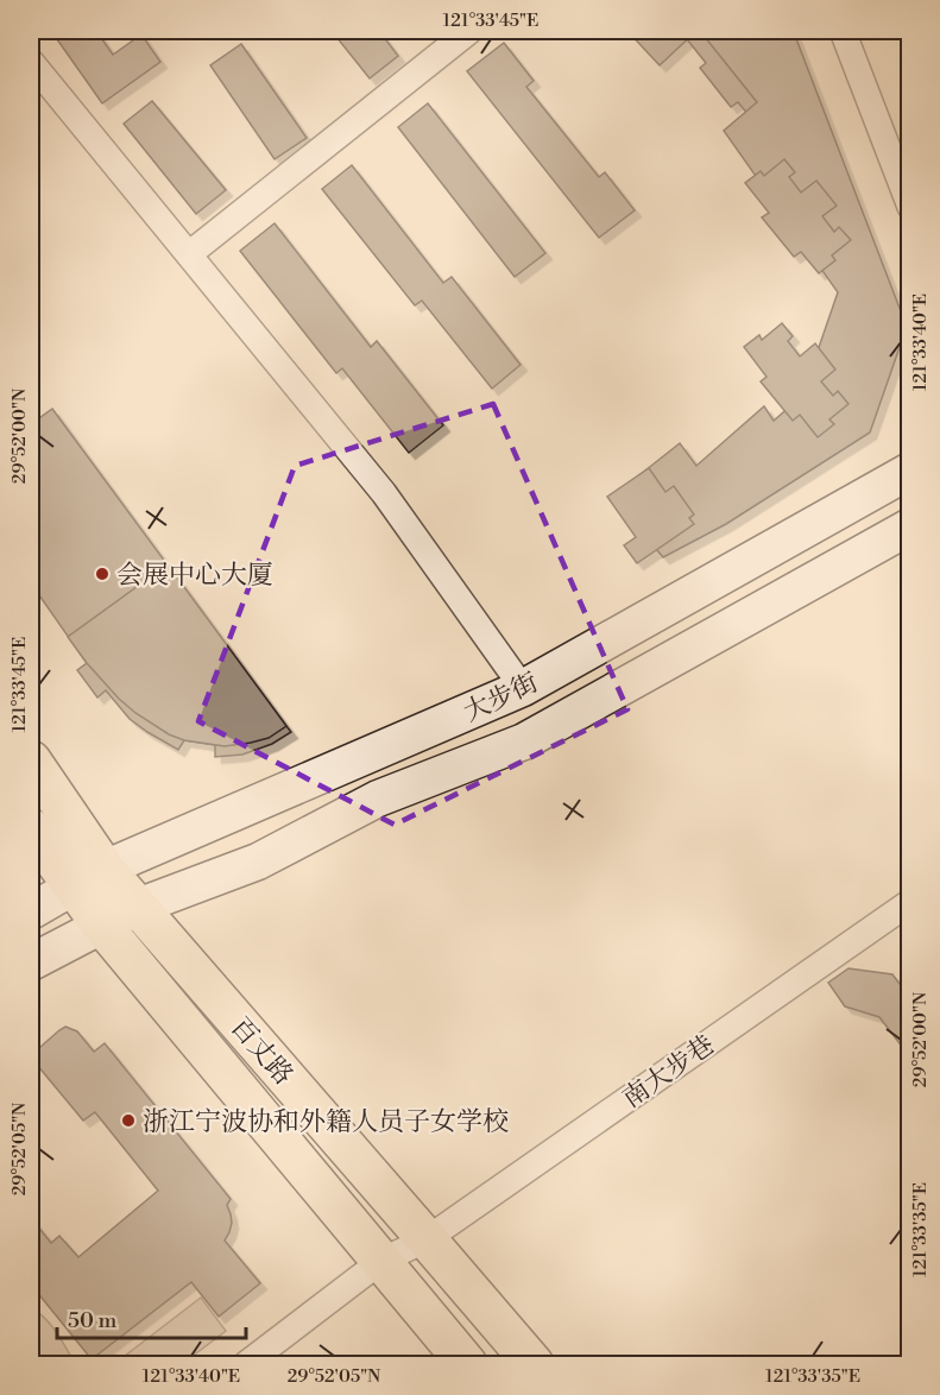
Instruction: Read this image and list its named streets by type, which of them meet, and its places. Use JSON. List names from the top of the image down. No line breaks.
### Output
{"streets":{"main road":["大步街","百丈路"],"street":["南大步巷"]},"crossings":[["大步街","百丈路"],["百丈路","南大步巷"]],"places":["会展中心大厦","浙江宁波协和外籍人员子女学校"],"scale_bar":"50 m","coordinates":["121°33'45\"E","121°33'40\"E","29°52'00\"N","29°52'05\"N","121°33'35\"E"]}
